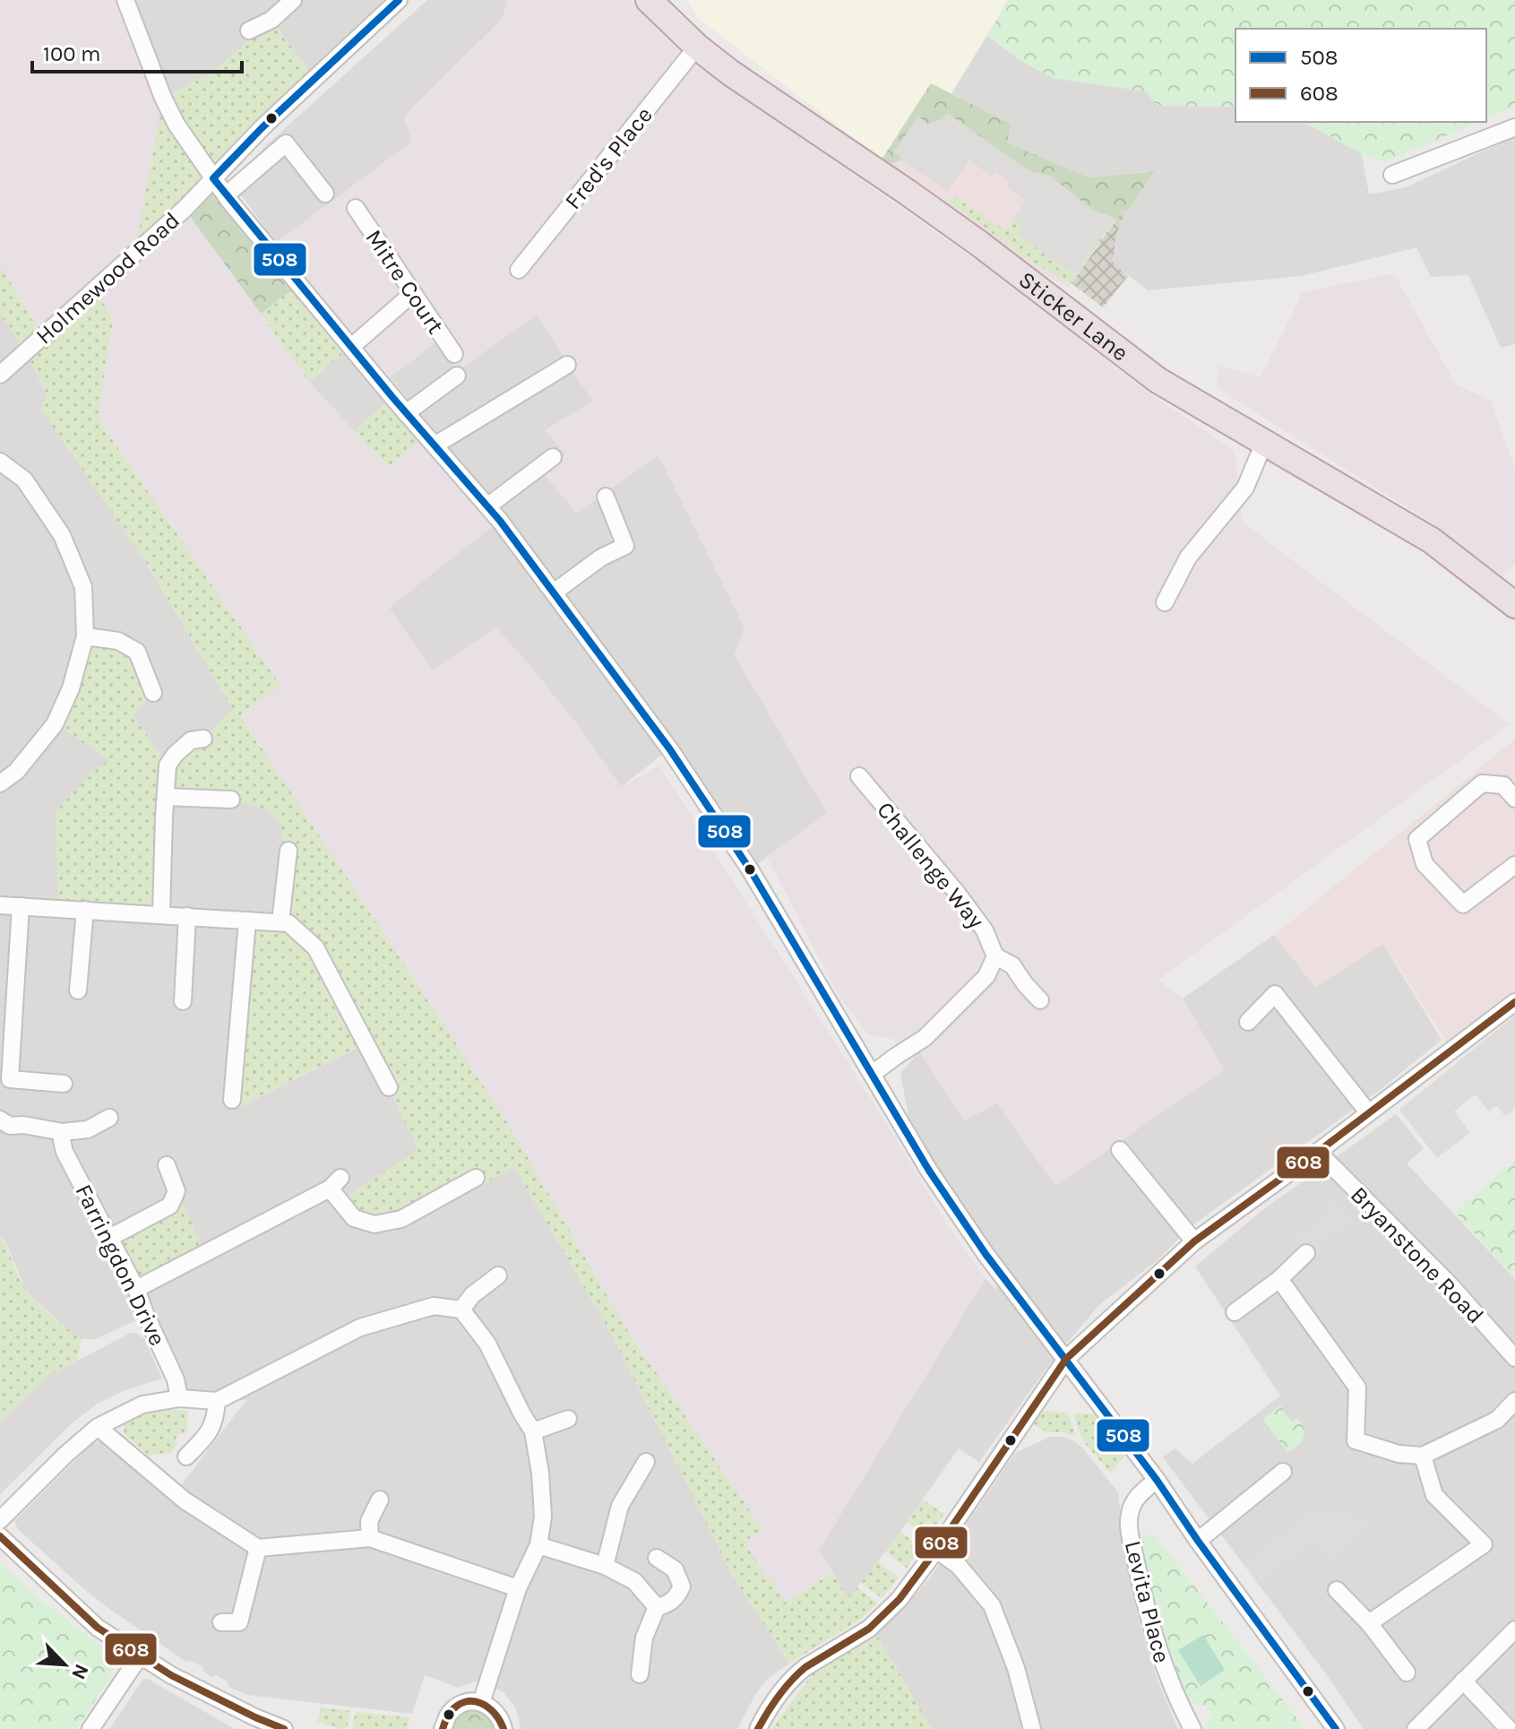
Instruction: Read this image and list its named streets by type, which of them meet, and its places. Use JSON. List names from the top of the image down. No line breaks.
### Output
{"streets":{"highway":["Sticker Lane"],"street":["Fred's Place","Holmewood Road","Mitre Court","Challenge Way","Bryanstone Road","Farringdon Drive","Levita Place"]},"crossings":[["Fred's Place","Sticker Lane"]],"lines":["transit line 508","transit line 608"],"legend":["508","608"],"scale_bar":"100 m","north":"bottom right"}
